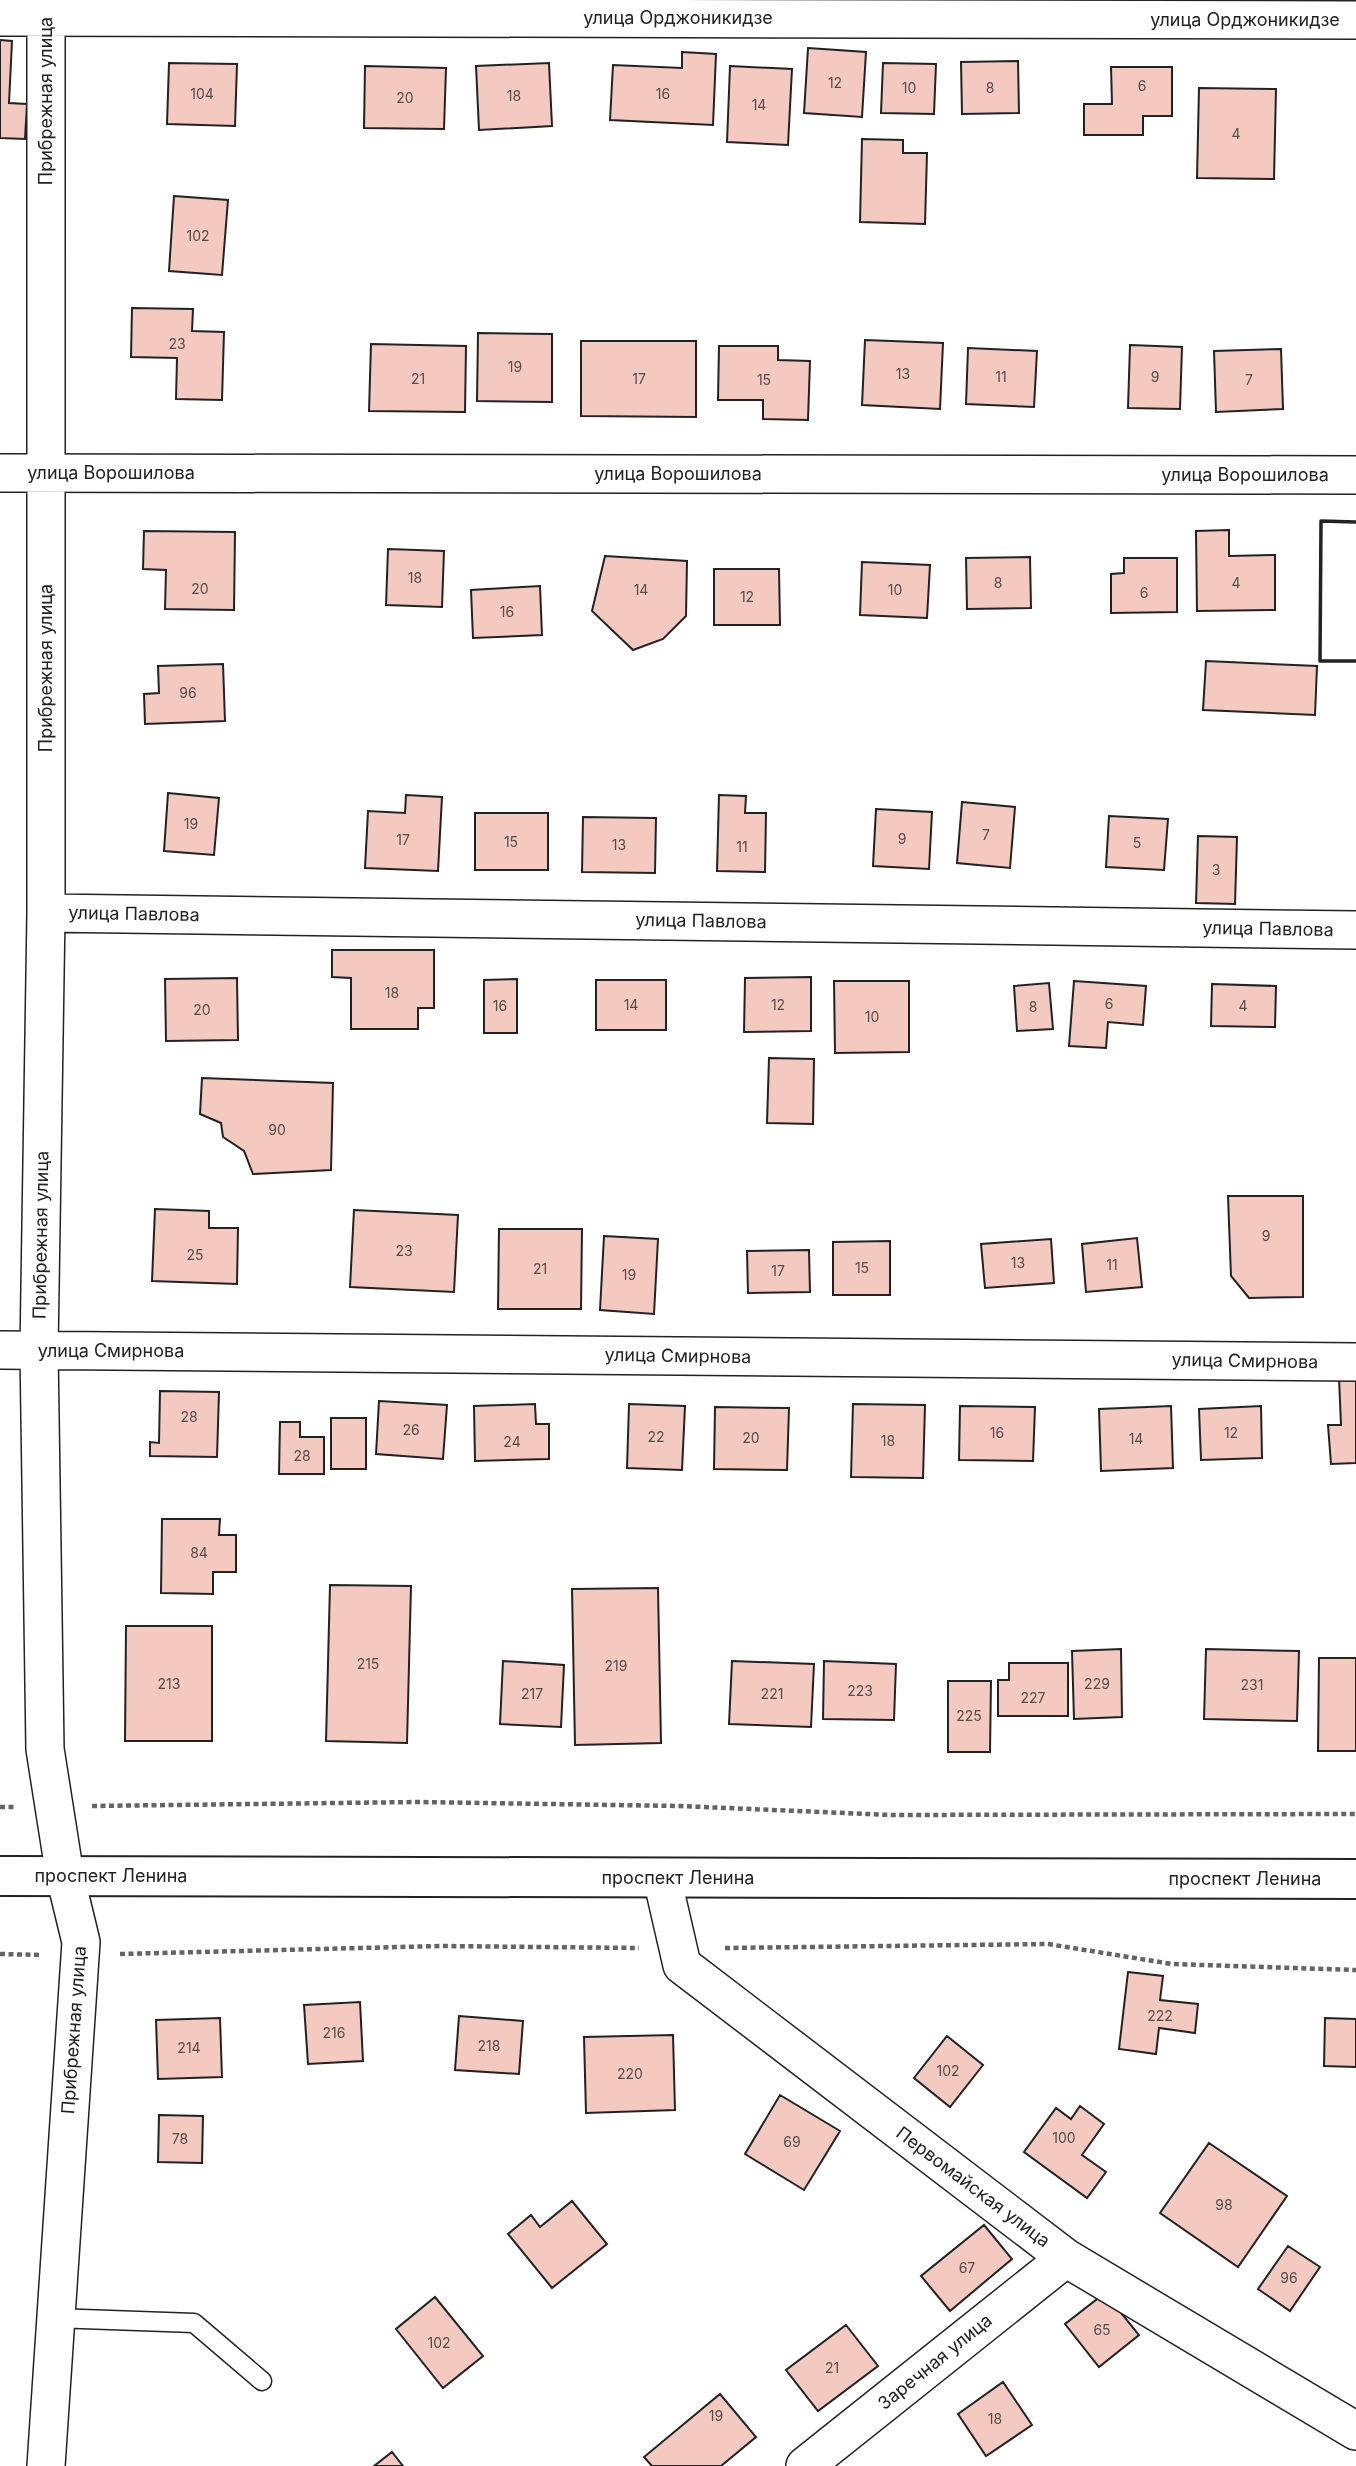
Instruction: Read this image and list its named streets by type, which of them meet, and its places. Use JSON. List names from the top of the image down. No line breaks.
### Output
{"streets":{"main road":["проспект Ленина"],"street":["улица Орджоникидзе","Прибрежная улица","улица Ворошилова","улица Павлова","улица Смирнова","Первомайская улица","Заречная улица"]},"crossings":[["улица Орджоникидзе","Прибрежная улица"],["Прибрежная улица","улица Ворошилова"],["Прибрежная улица","улица Павлова"],["Прибрежная улица","улица Смирнова"],["Прибрежная улица","проспект Ленина"],["проспект Ленина","Первомайская улица"],["Первомайская улица","Заречная улица"]],"house_numbers":["12","6","10","8","104","16","18","20","14","4","102","23","19","13","11","9","21","17","15","7","18","8","4","20","14","10","6","12","16","96","19","7","9","17","15","5","13","11","3","18","6","14","12","16","4","8","20","10","90","9","23","25","13","11","15","21","17","19","28","26","16","12","22","20","14","18","24","28","84","215","219","213","229","231","223","217","221","227","225","222","216","218","214","102","220","100","78","69","98","67","96","65","102","21","19","18"]}
